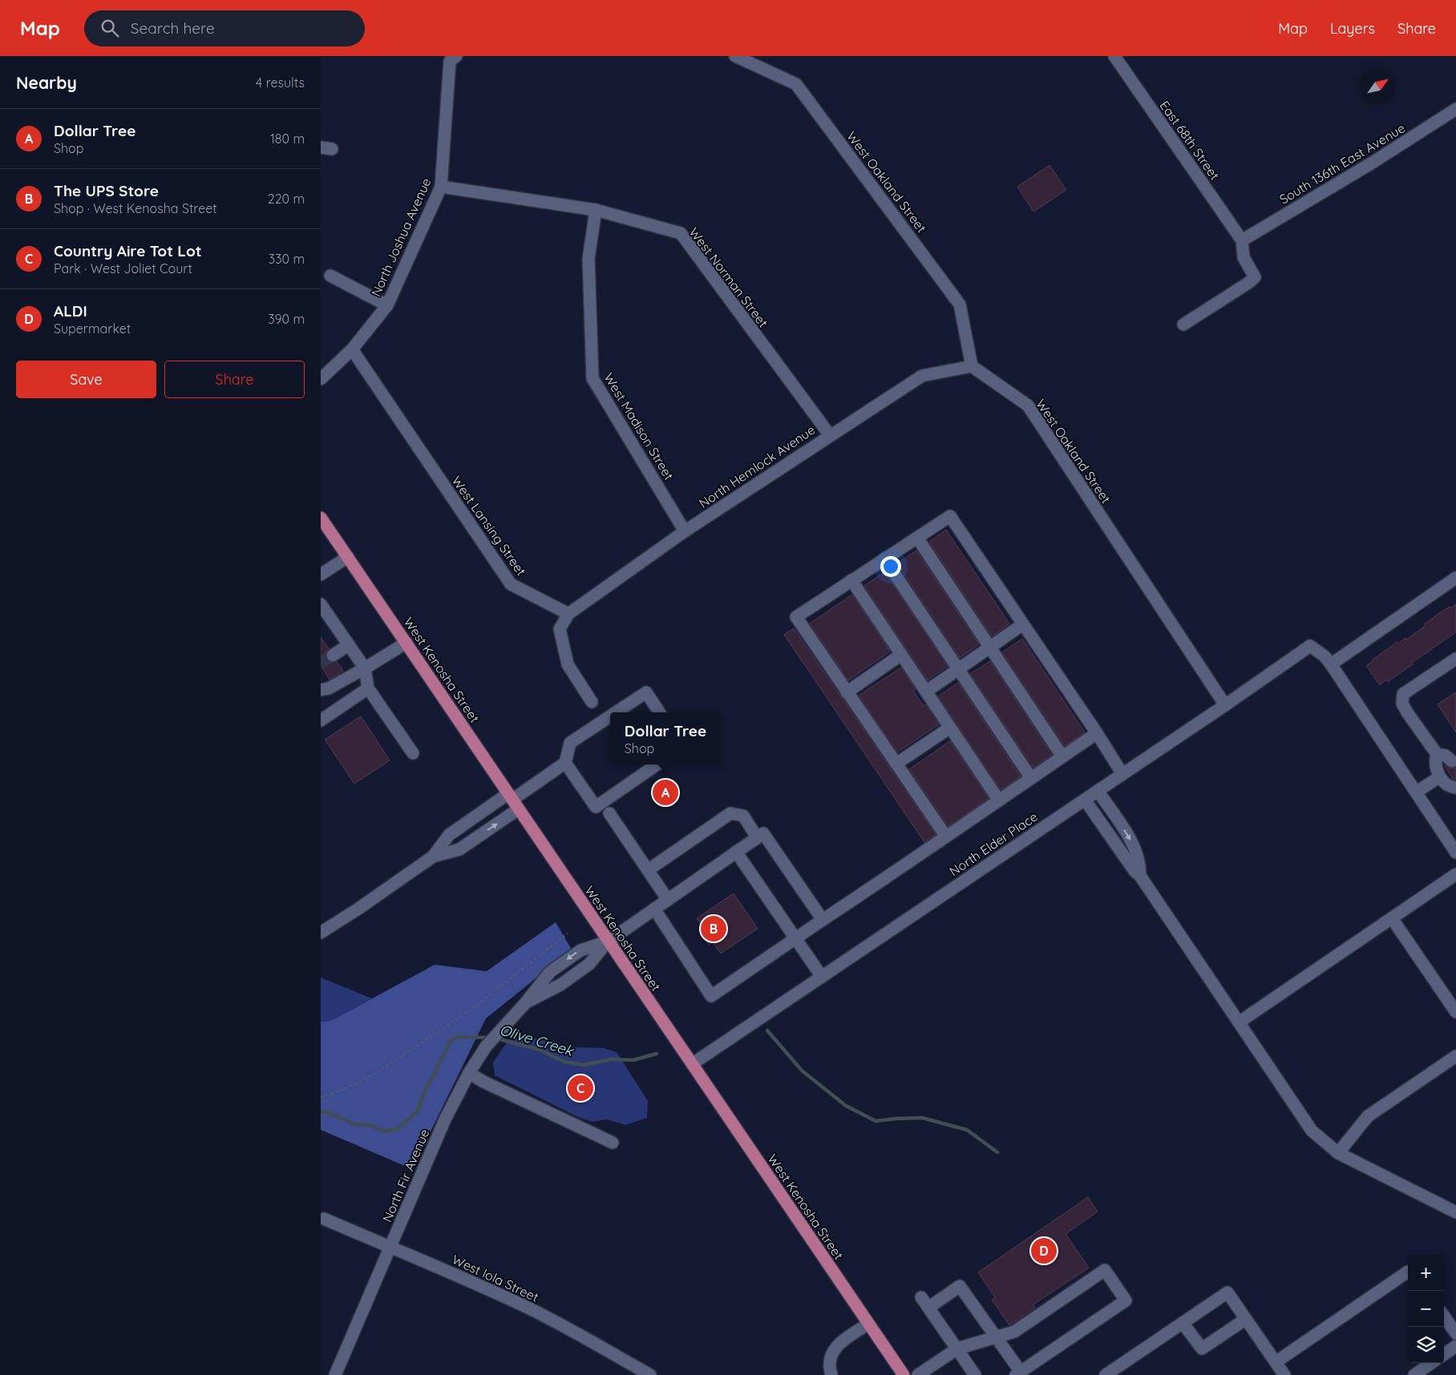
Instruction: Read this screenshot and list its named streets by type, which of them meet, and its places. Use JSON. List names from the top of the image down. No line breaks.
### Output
{"streets":{"main road":["West Kenosha Street"],"street":["East 68th Street","South 136th East Avenue","West Oakland Street","North Joshua Avenue","West Norman Street","West Madison Street","North Hemlock Avenue","West Lansing Street","North Elder Place","North Fir Avenue","West Iola Street"]},"crossings":[["East 68th Street","South 136th East Avenue"],["West Oakland Street","North Hemlock Avenue"],["West Oakland Street","North Elder Place"],["North Joshua Avenue","West Norman Street"],["North Joshua Avenue","West Lansing Street"],["West Norman Street","West Madison Street"],["West Norman Street","North Hemlock Avenue"],["West Madison Street","North Hemlock Avenue"],["North Hemlock Avenue","West Lansing Street"],["West Kenosha Street","North Elder Place"],["West Kenosha Street","North Fir Avenue"],["North Fir Avenue","West Iola Street"]],"water":["Olive Creek"],"north":"top right","page":{"header":"Map","search":"Search here","nav":["Map","Layers","Share"],"heading":["Nearby","4 results"],"list":[{"mark":"A","name":"Dollar Tree","note":"Shop","value":"180 m"},{"mark":"B","name":"The UPS Store","note":"Shop · West Kenosha Street","value":"220 m"},{"mark":"C","name":"Country Aire Tot Lot","note":"Park · West Joliet Court","value":"330 m"},{"mark":"D","name":"ALDI","note":"Supermarket","value":"390 m"}],"buttons":["Save","Share"],"popup":["Dollar Tree","Shop"],"pins":["A","B","C","D"],"map_buttons":["+","−"]}}
